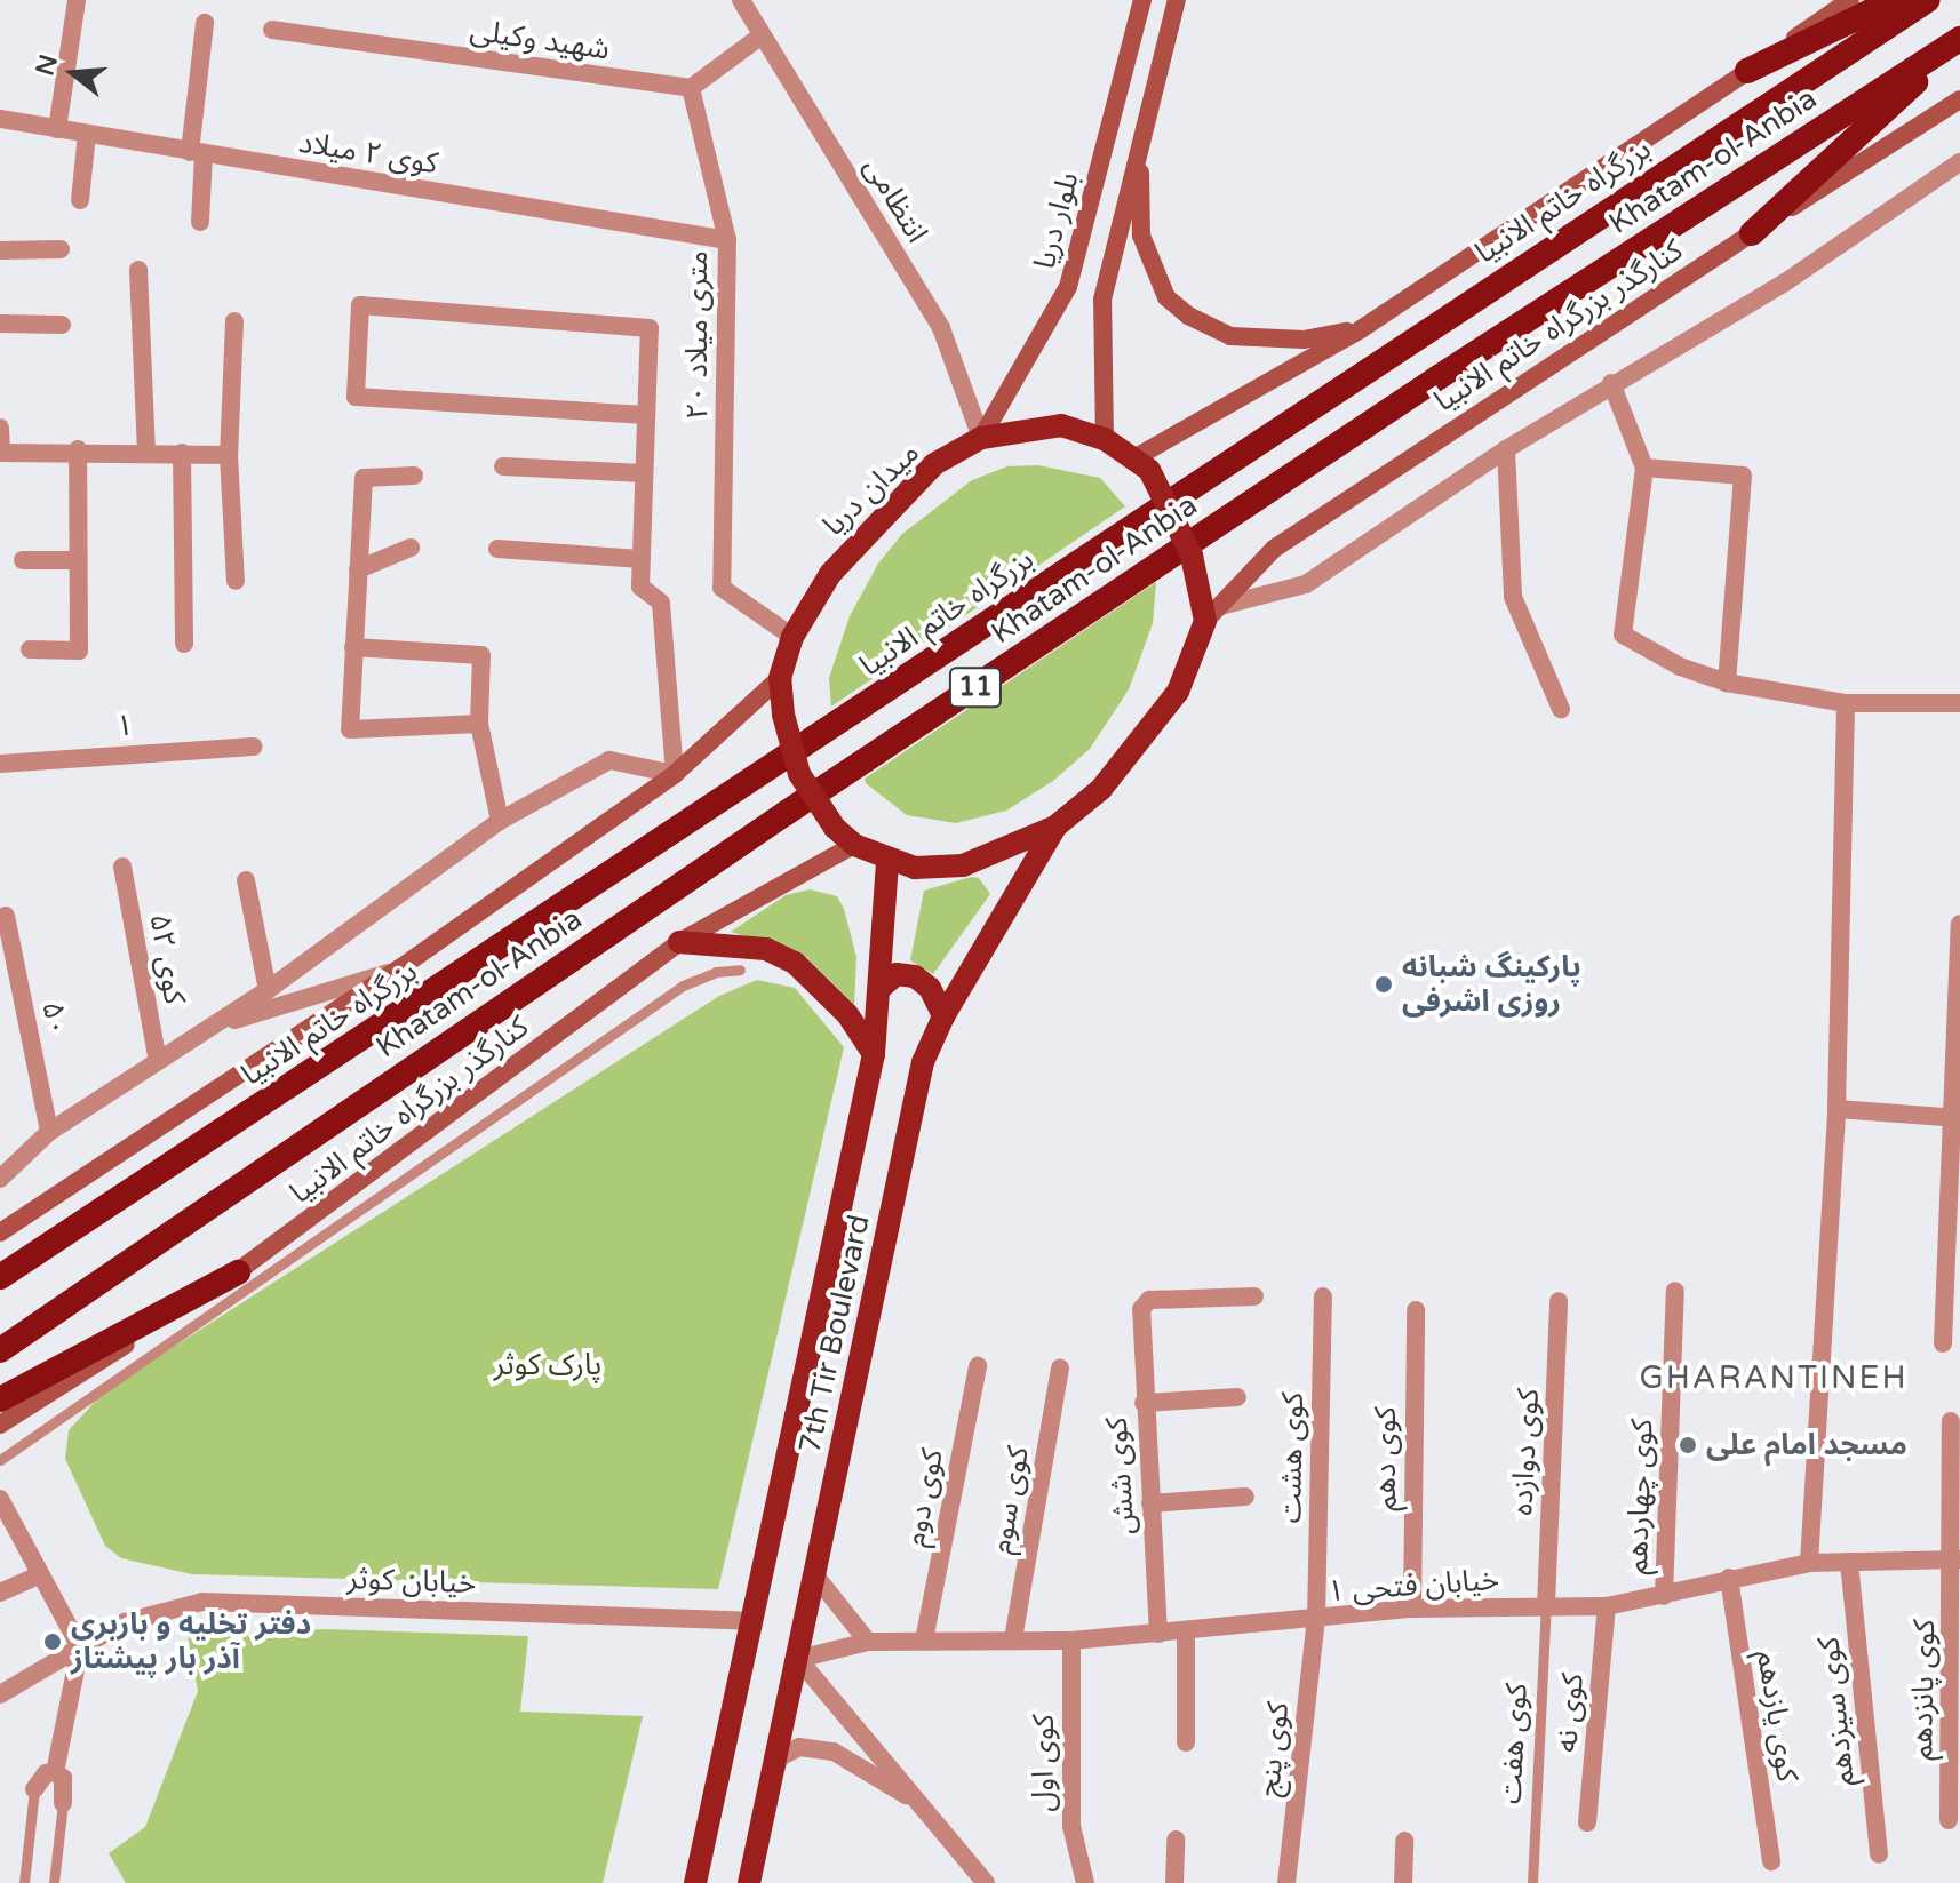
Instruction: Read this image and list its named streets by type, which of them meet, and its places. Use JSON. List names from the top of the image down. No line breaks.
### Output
{"streets":{"highway":["Khatam-ol-Anbia","بزرگراه خاتم الانبیا","11"],"main road":["بلوار دریا","کنارگذر بزرگراه خاتم الانبیا","میدان دریا","7th Tir Boulevard"],"street":["شهید وکیلی","کوی ۲ میلاد","انتظامی","۲۰ متری میلاد","۱","کوی ۵۲","۵۰","کوی دوازده","کوی هشت","کوی دهم","کوی شش","کوی چهاردهم","کوی دوم","کوی سوم","خیابان کوثر","خیابان فتحی ۱","کوی پانزدهم","کوی سیزدهم","کوی نه","کوی یازدهم","کوی پنج","کوی اول"],"lane":["کوی هفت"]},"crossings":[["شهید وکیلی","۲۰ متری میلاد"],["کوی ۲ میلاد","۲۰ متری میلاد"],["Khatam-ol-Anbia","میدان دریا"],["انتظامی","بلوار دریا"],["انتظامی","میدان دریا"],["بلوار دریا","میدان دریا"],["کنارگذر بزرگراه خاتم الانبیا","میدان دریا"],["۲۰ متری میلاد","میدان دریا"],["7th Tir Boulevard","خیابان کوثر"],["7th Tir Boulevard","خیابان فتحی ۱"],["کوی دوازده","خیابان فتحی ۱"],["کوی دوازده","کوی هفت"],["کوی هشت","خیابان فتحی ۱"],["کوی هشت","کوی پنج"],["کوی دهم","خیابان فتحی ۱"],["کوی شش","خیابان فتحی ۱"],["کوی چهاردهم","خیابان فتحی ۱"],["کوی دوم","خیابان فتحی ۱"],["کوی سوم","خیابان فتحی ۱"],["خیابان فتحی ۱","کوی پانزدهم"],["خیابان فتحی ۱","کوی سیزدهم"],["خیابان فتحی ۱","کوی نه"],["خیابان فتحی ۱","کوی یازدهم"],["خیابان فتحی ۱","کوی هفت"],["خیابان فتحی ۱","کوی پنج"],["خیابان فتحی ۱","کوی اول"]],"districts":["GHARANTINEH"],"parks":["پارک کوثر"],"places":["پارکینگ شبانه روزی اشرفی","مسجد امام علی","دفتر تخلیه و باربری آذر بار پیشتاز"],"north":"left"}
